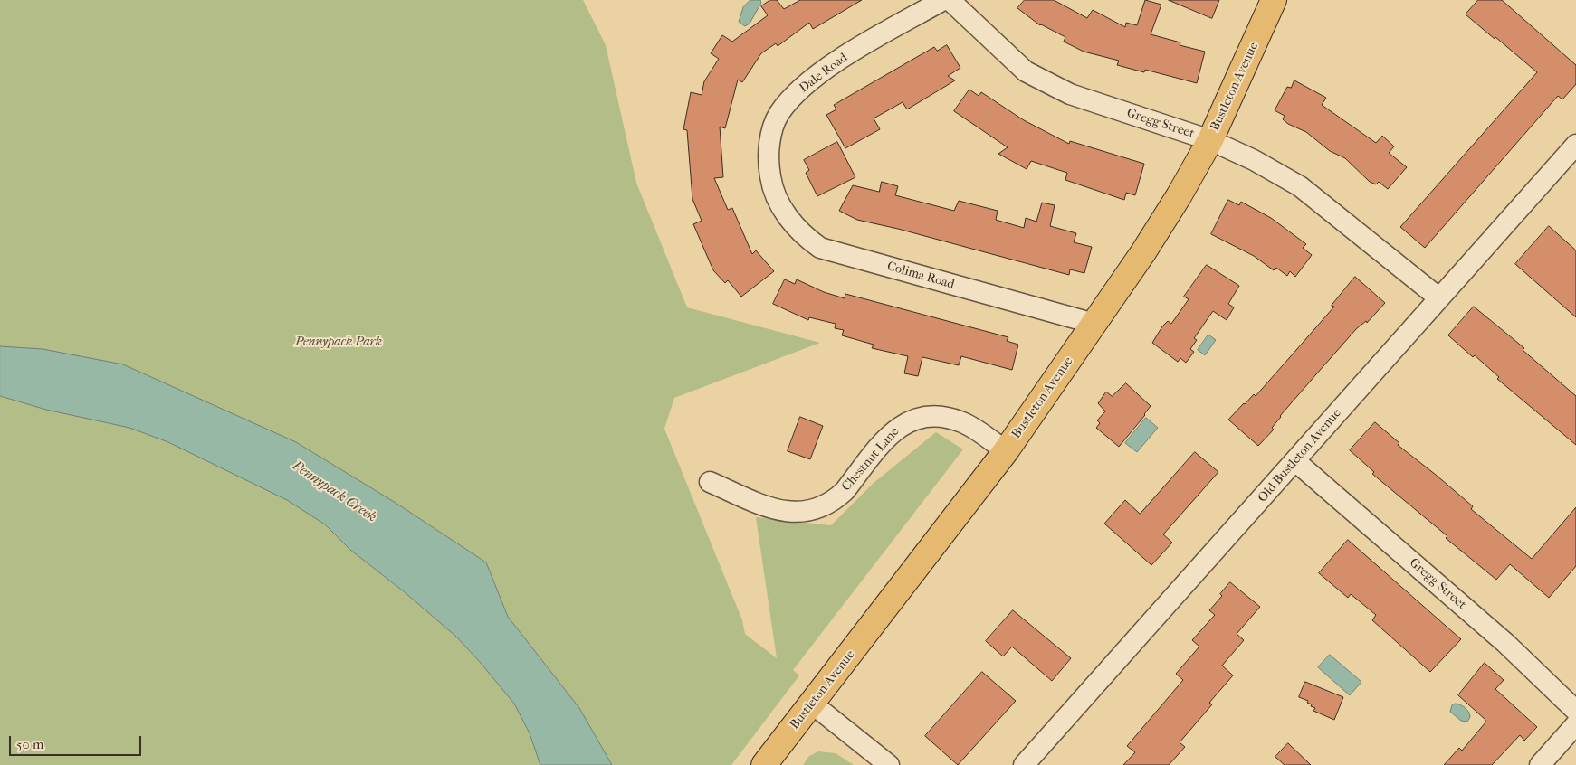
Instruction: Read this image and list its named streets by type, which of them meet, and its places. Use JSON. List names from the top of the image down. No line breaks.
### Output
{"streets":{"main road":["Bustleton Avenue"],"street":["Dale Road","Gregg Street","Colima Road","Old Bustleton Avenue","Chestnut Lane"]},"crossings":[["Dale Road","Colima Road"],["Bustleton Avenue","Gregg Street"],["Bustleton Avenue","Colima Road"],["Bustleton Avenue","Chestnut Lane"],["Gregg Street","Old Bustleton Avenue"]],"water":["Pennypack Creek"],"parks":["Pennypack Park"],"scale_bar":"50 m"}
